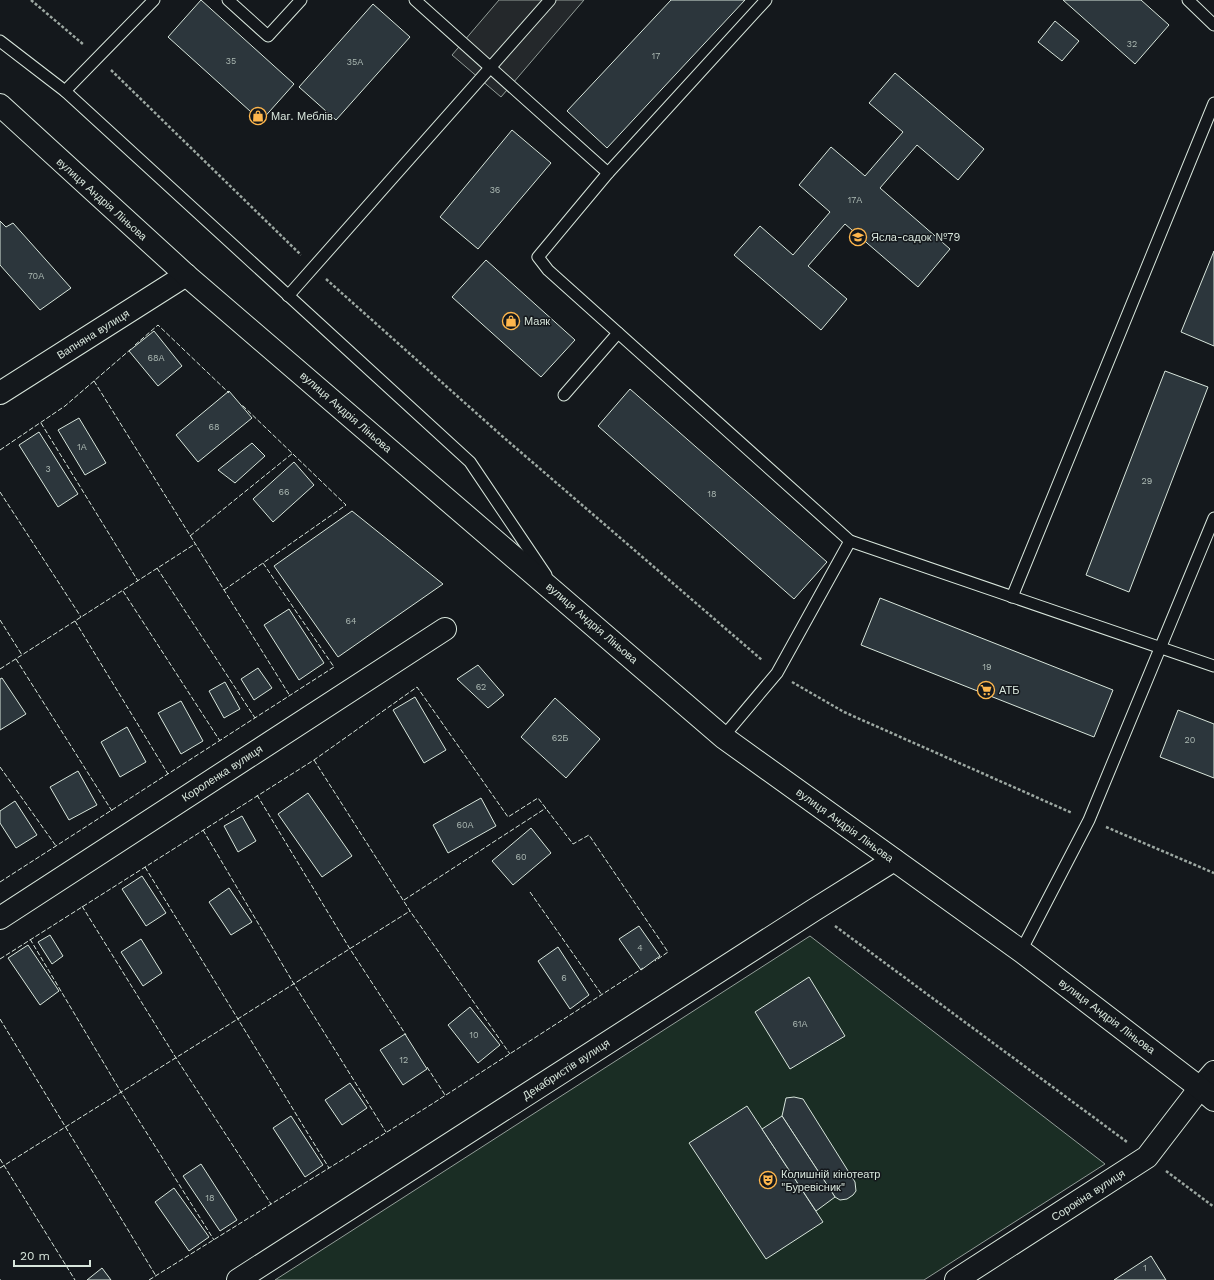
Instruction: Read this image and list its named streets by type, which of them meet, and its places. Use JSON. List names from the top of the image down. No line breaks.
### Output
{"streets":{"street":["вулиця Андрія Ліньова","Вапняна вулиця","Короленка вулиця","Декабристів вулиця","Сорокіна вулиця"]},"crossings":[["вулиця Андрія Ліньова","Вапняна вулиця"],["вулиця Андрія Ліньова","Декабристів вулиця"],["вулиця Андрія Ліньова","Сорокіна вулиця"]],"places":{"shop":["Маг. Меблів","Маяк"],"school or university":["Ясла-садок №79"],"supermarket":["АТБ"],"theatre":["Колишній кінотеатр \"Буревісник\""]},"house_numbers":["32","17","35","35А","36","17А","70А","68А","68","1А","3","29","66","18","64","19","62","62Б","20","60А","60","4","6","61А","10","12","18","1"],"scale_bar":"20 m"}
